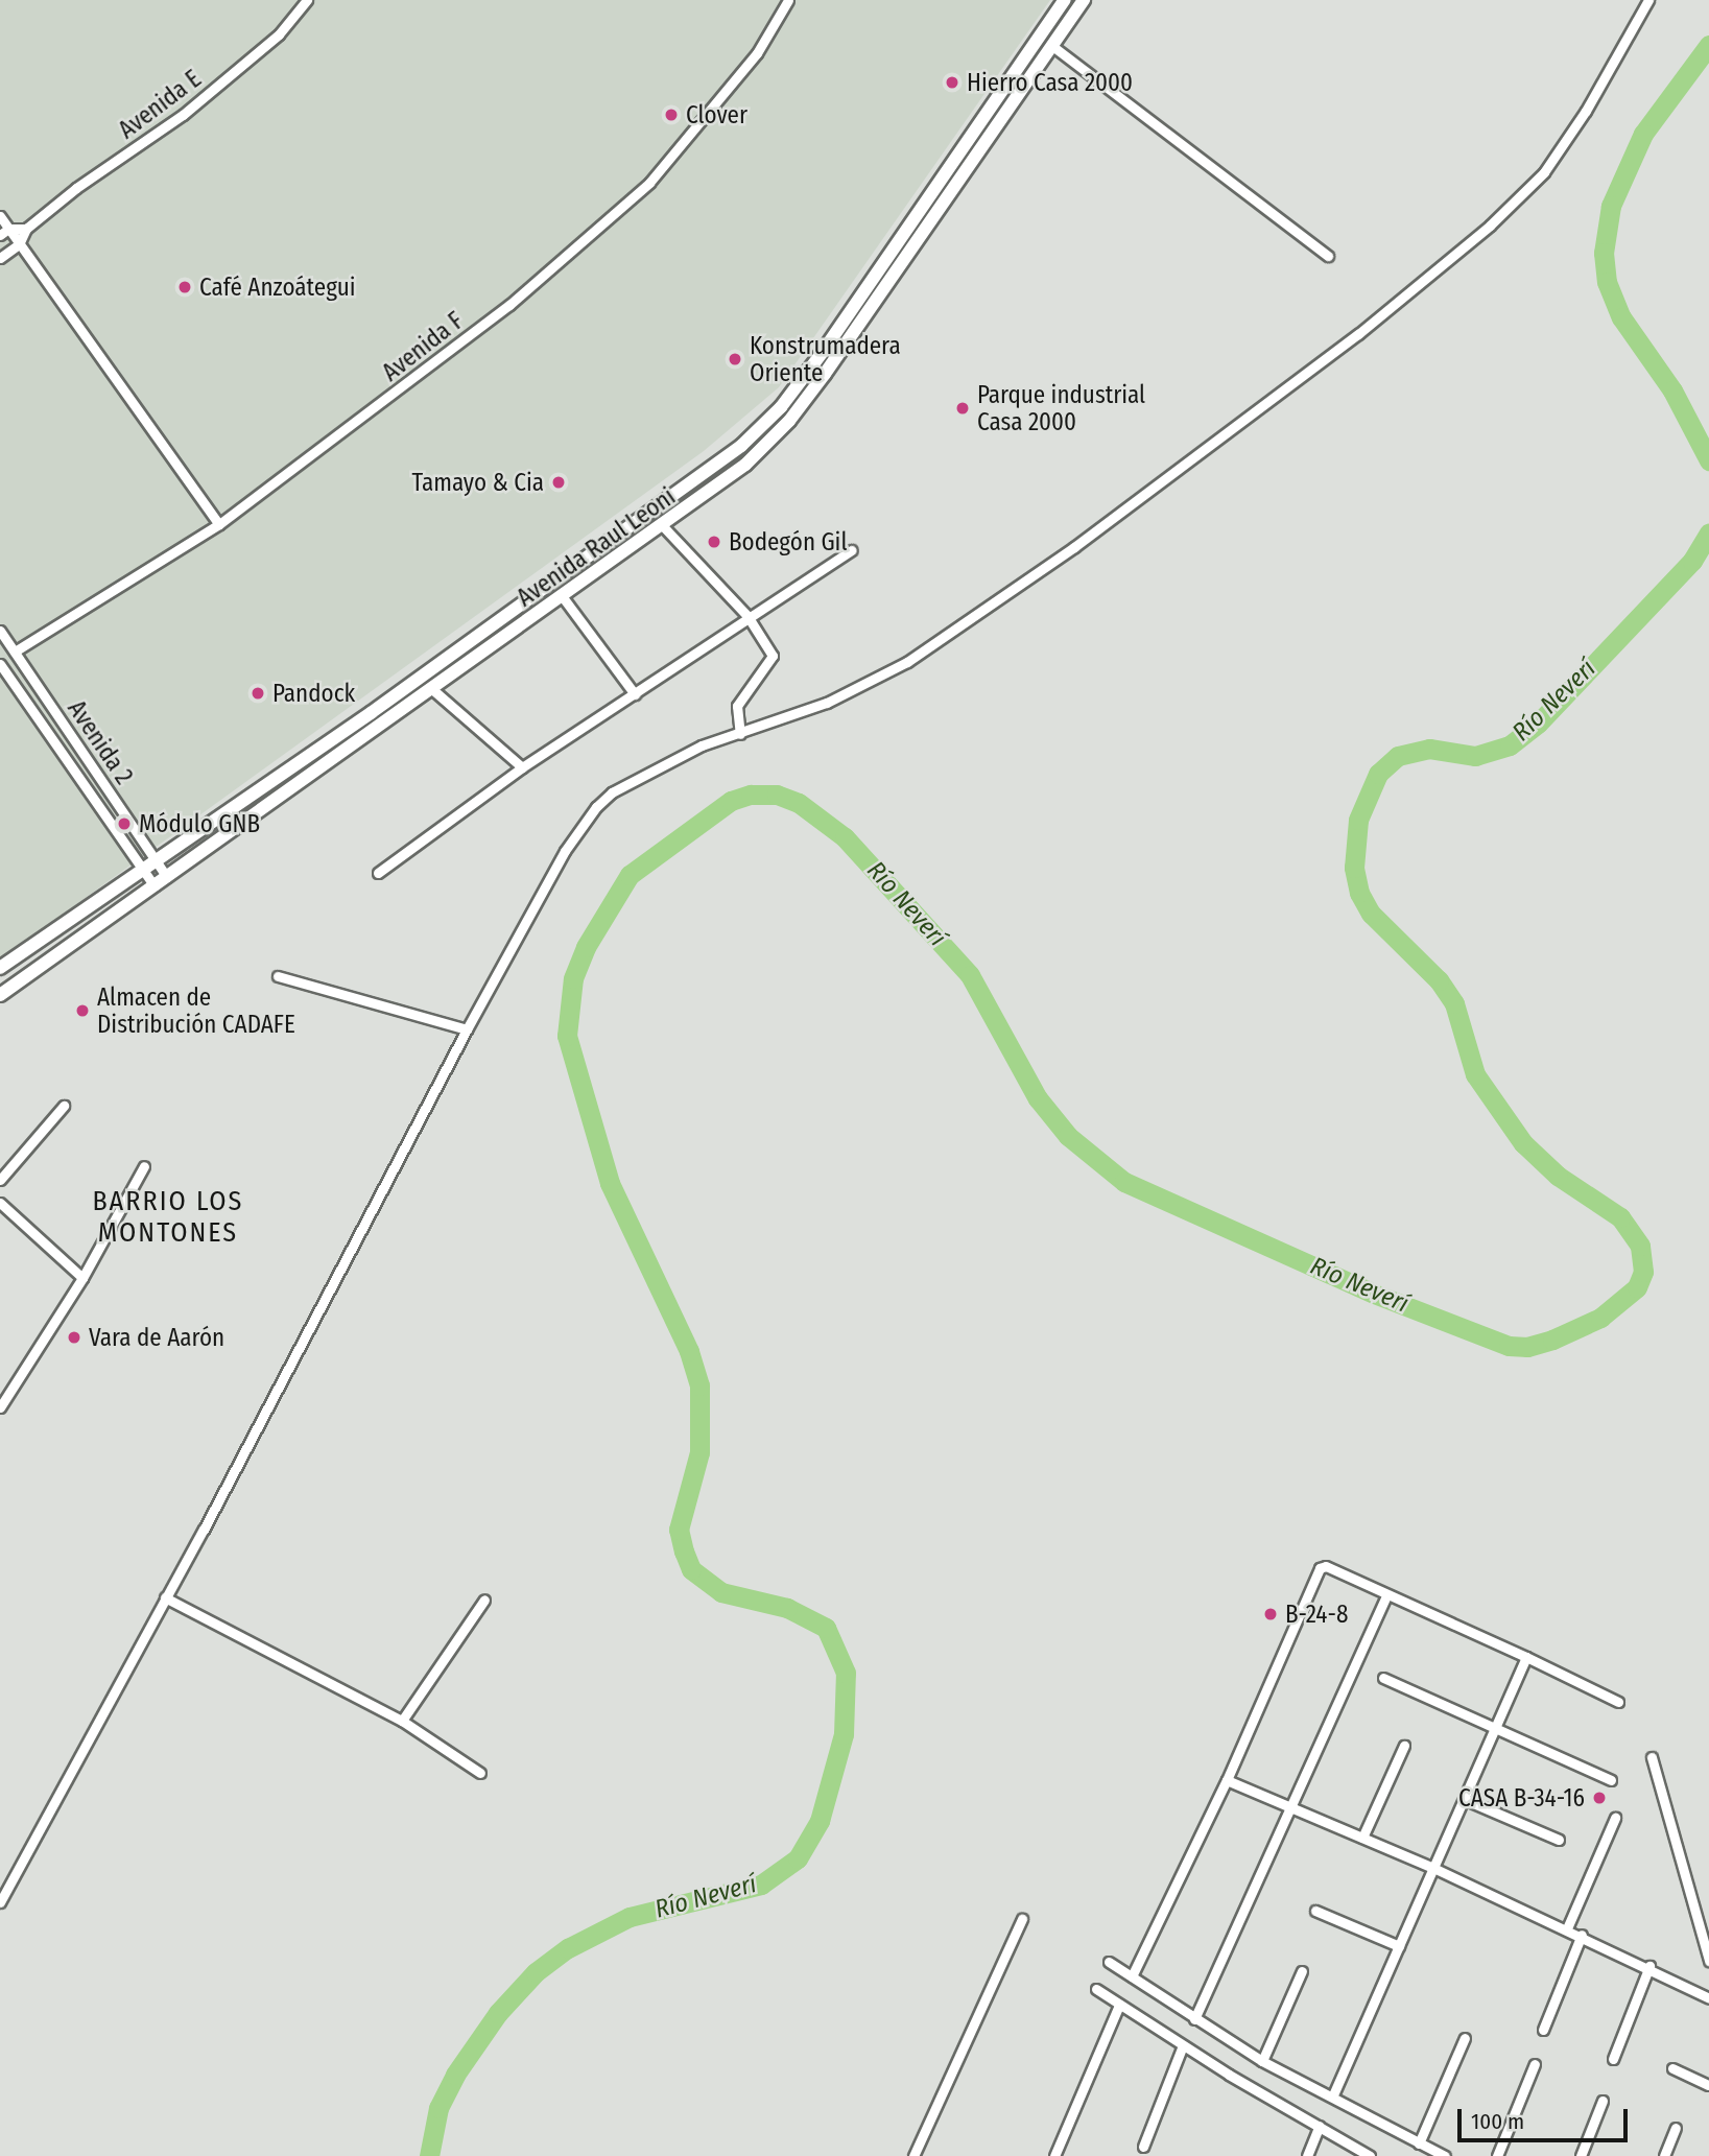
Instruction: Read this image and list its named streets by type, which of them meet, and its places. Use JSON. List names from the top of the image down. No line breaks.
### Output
{"streets":{"main road":["Avenida Raul Leoni"],"street":["Avenida E","Avenida F","Avenida 2"]},"crossings":[["Avenida F","Avenida 2"],["Avenida Raul Leoni","Avenida 2"]],"districts":["BARRIO LOS MONTONES"],"water":["Río Neverí"],"places":["Hierro Casa 2000","Clover","Café Anzoátegui","Konstrumadera Oriente","Parque industrial Casa 2000","Tamayo & Cia","Bodegón Gil","Pandock","Módulo GNB","Almacen de Distribución CADAFE","Vara de Aarón","B-24-8","CASA B-34-16"],"scale_bar":"100 m"}
